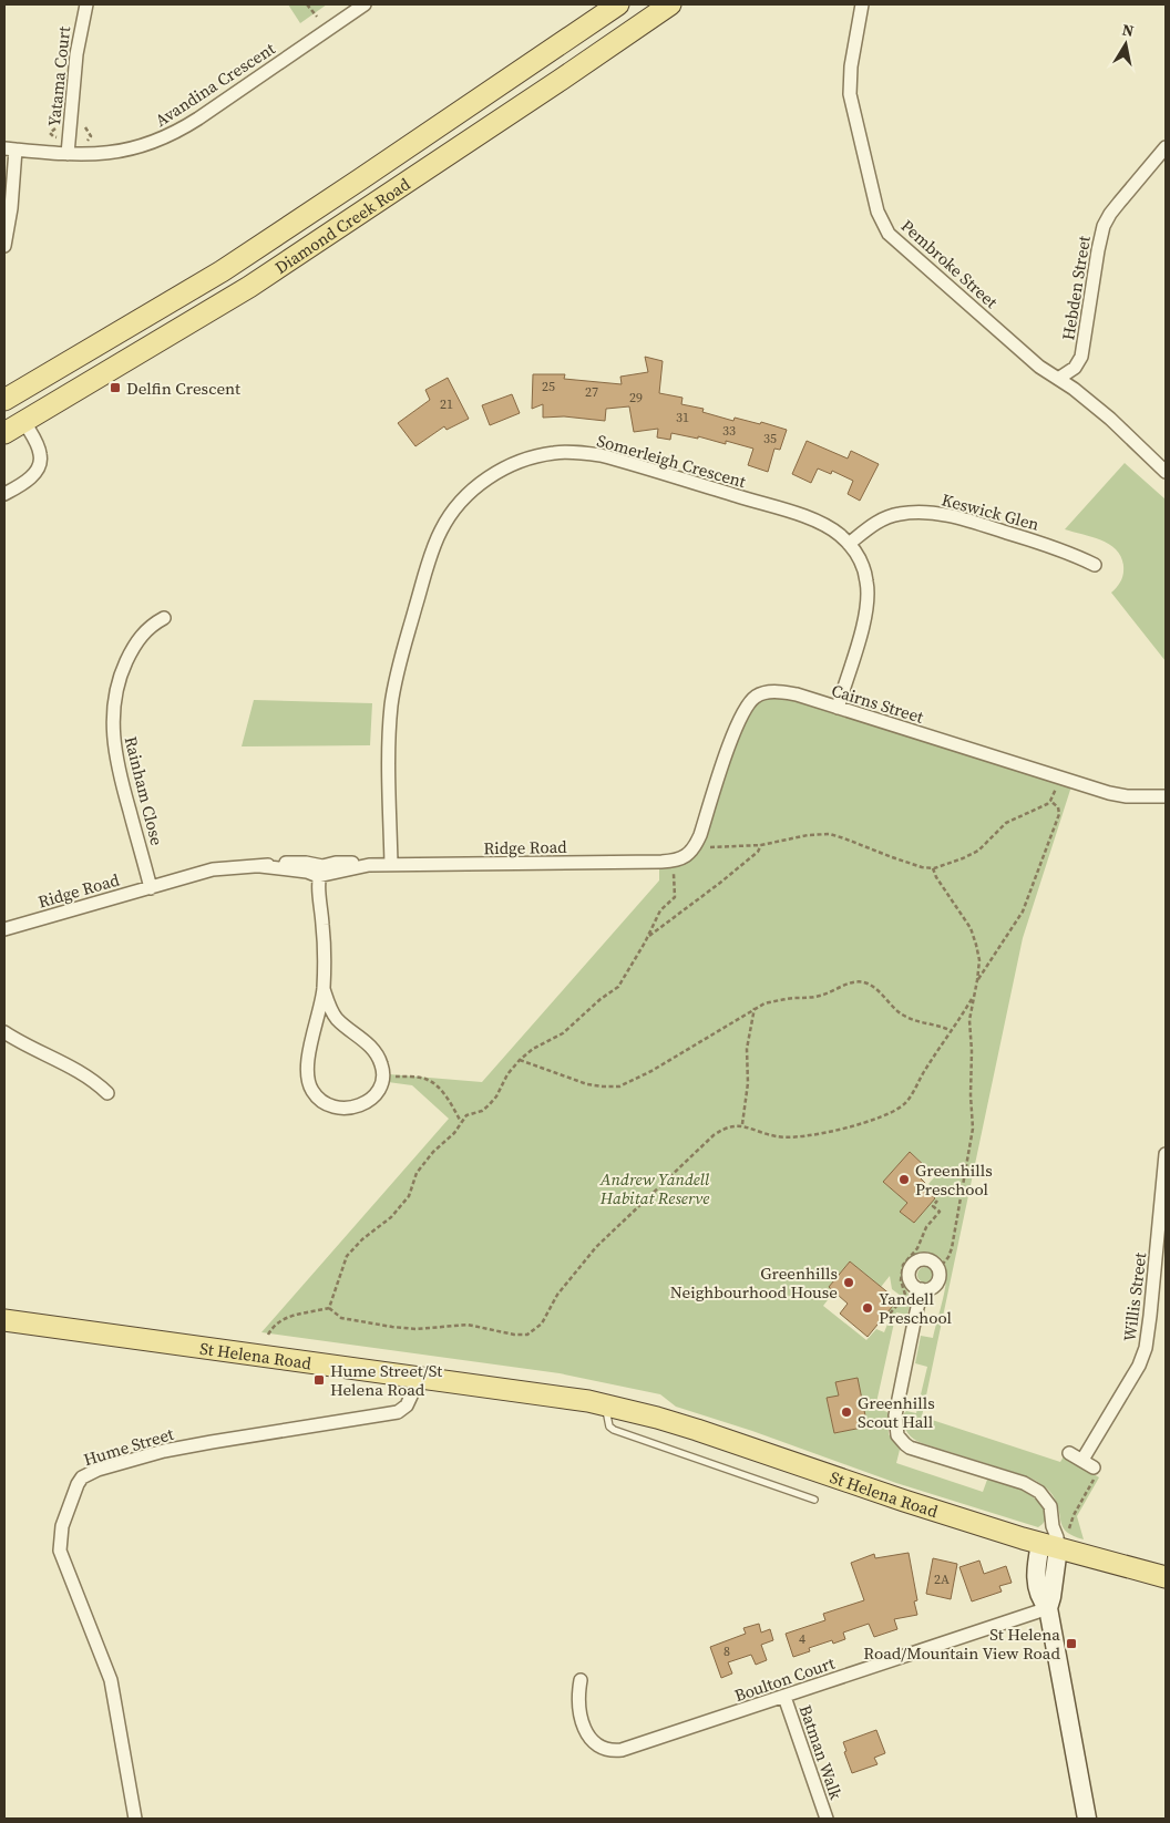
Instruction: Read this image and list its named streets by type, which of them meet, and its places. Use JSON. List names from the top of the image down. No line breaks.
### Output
{"streets":{"main road":["Diamond Creek Road","St Helena Road"],"street":["Yatama Court","Avandina Crescent","Pembroke Street","Hebden Street","Somerleigh Crescent","Keswick Glen","Cairns Street","Rainham Close","Ridge Road","Willis Street","Hume Street","Boulton Court","Batman Walk"]},"crossings":[["Yatama Court","Avandina Crescent"],["Pembroke Street","Hebden Street"],["Somerleigh Crescent","Keswick Glen"],["Somerleigh Crescent","Cairns Street"],["Somerleigh Crescent","Ridge Road"],["Rainham Close","Ridge Road"],["St Helena Road","Hume Street"],["Boulton Court","Batman Walk"]],"parks":["Andrew Yandell Habitat Reserve"],"places":{"transit":["Delfin Crescent","Hume Street/St Helena Road","St Helena Road/Mountain View Road"],"other":["Greenhills Preschool","Greenhills Neighbourhood House","Yandell Preschool","Greenhills Scout Hall"]},"house_numbers":["25","27","29","21","31","33","35","2A","4","8"],"north":"top"}
